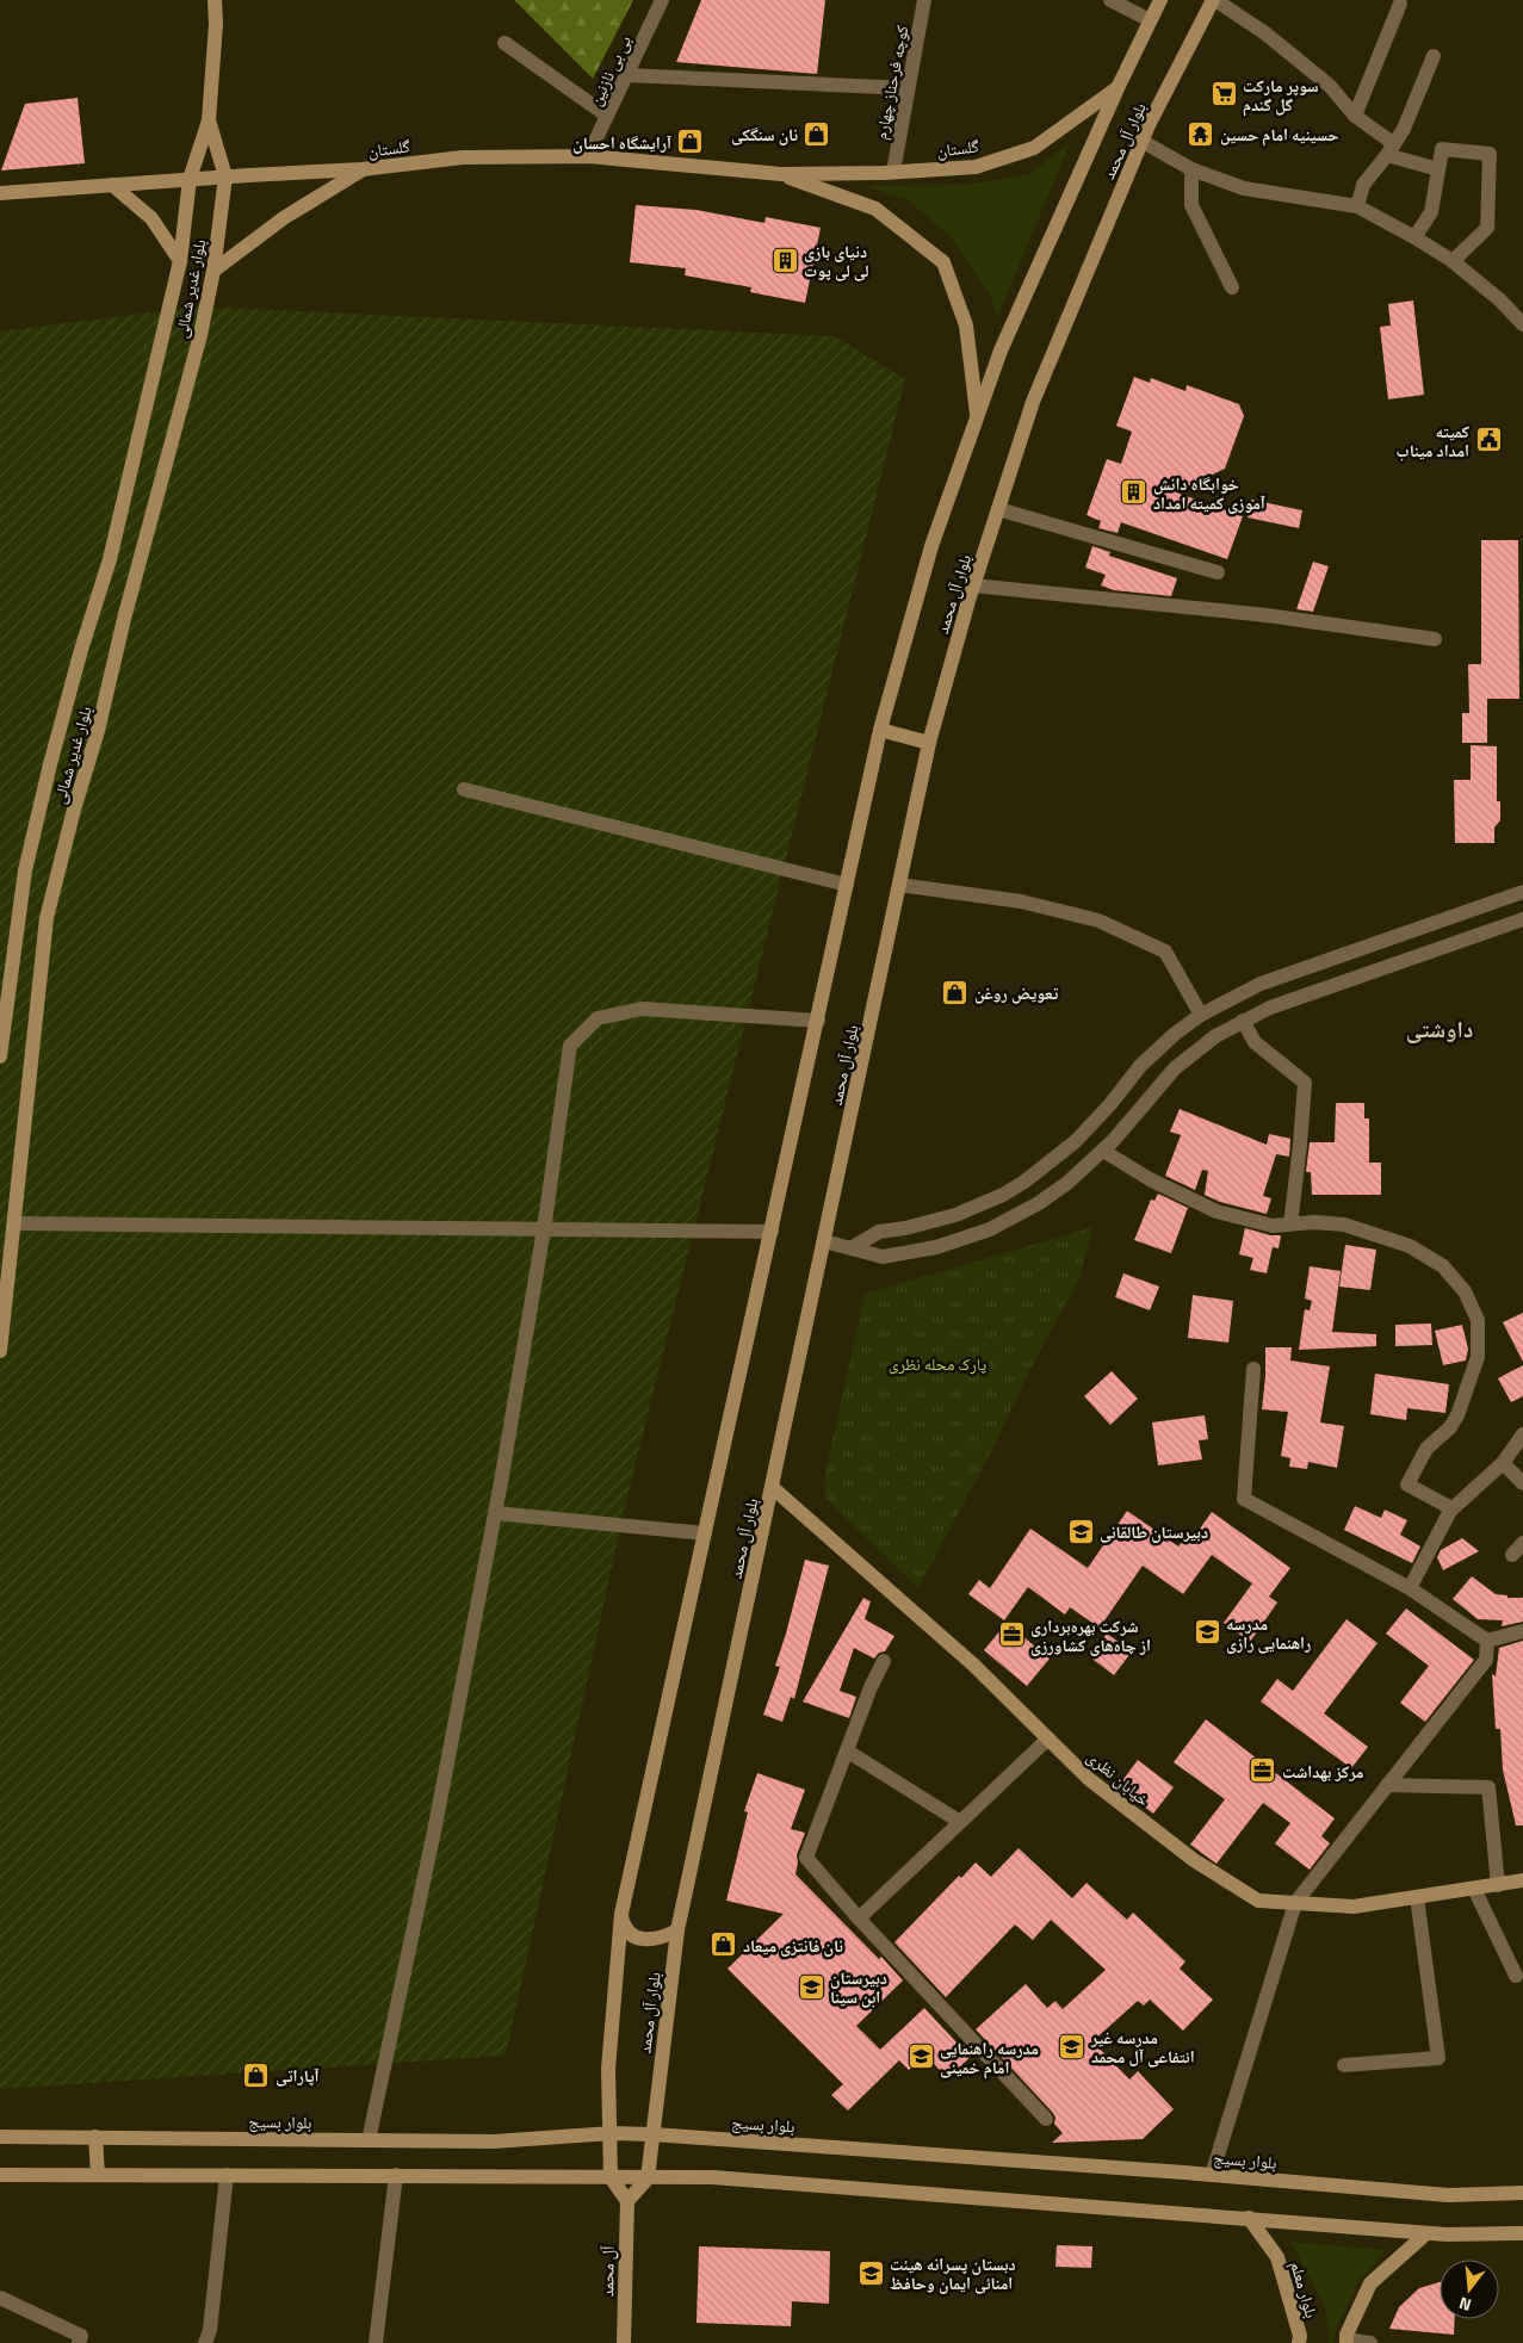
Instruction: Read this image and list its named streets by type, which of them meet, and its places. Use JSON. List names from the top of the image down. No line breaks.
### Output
{"streets":{"main road":["بلوار آل محمد","گلستان","بلوار غدیر شمالی","خیابان نظری","بلوار بسیج","آل محمد","بلوار معلم"],"street":["بی بی نازنین","کوچه فرحناز چهارم"]},"crossings":[["بی بی نازنین","گلستان"],["کوچه فرحناز چهارم","گلستان"],["بلوار آل محمد","گلستان"],["بلوار آل محمد","خیابان نظری"],["بلوار آل محمد","بلوار بسیج"],["گلستان","بلوار غدیر شمالی"]],"districts":["داوشتی"],"parks":["پارک محله نظری"],"places":{"supermarket":["سوپر مارکت گل گندم"],"shop":["نان سنگکی","آرایشگاه احسان","تعویض روغن","نان فانتزی میعاد","آپاراتی"],"temple":["حسینیه امام حسین"],"building":["دنیای بازی لی لی پوت","خوابگاه دانش آموزی کمیته امداد"],"public building":["کمیته امداد میناب"],"school or university":["دبیرستان طالقانی","مدرسه راهنمایی رازی","دبیرستان ابن سینا","مدرسه غیر انتفاعی آل محمد","مدرسه راهنمایی امام خمینی","دبستان پسرانه هیئت امنائی ایمان وحافظ"],"office":["شرکت بهره‌برداری از چاه‌های کشاورزی","مرکز بهداشت"]},"north":"bottom"}
